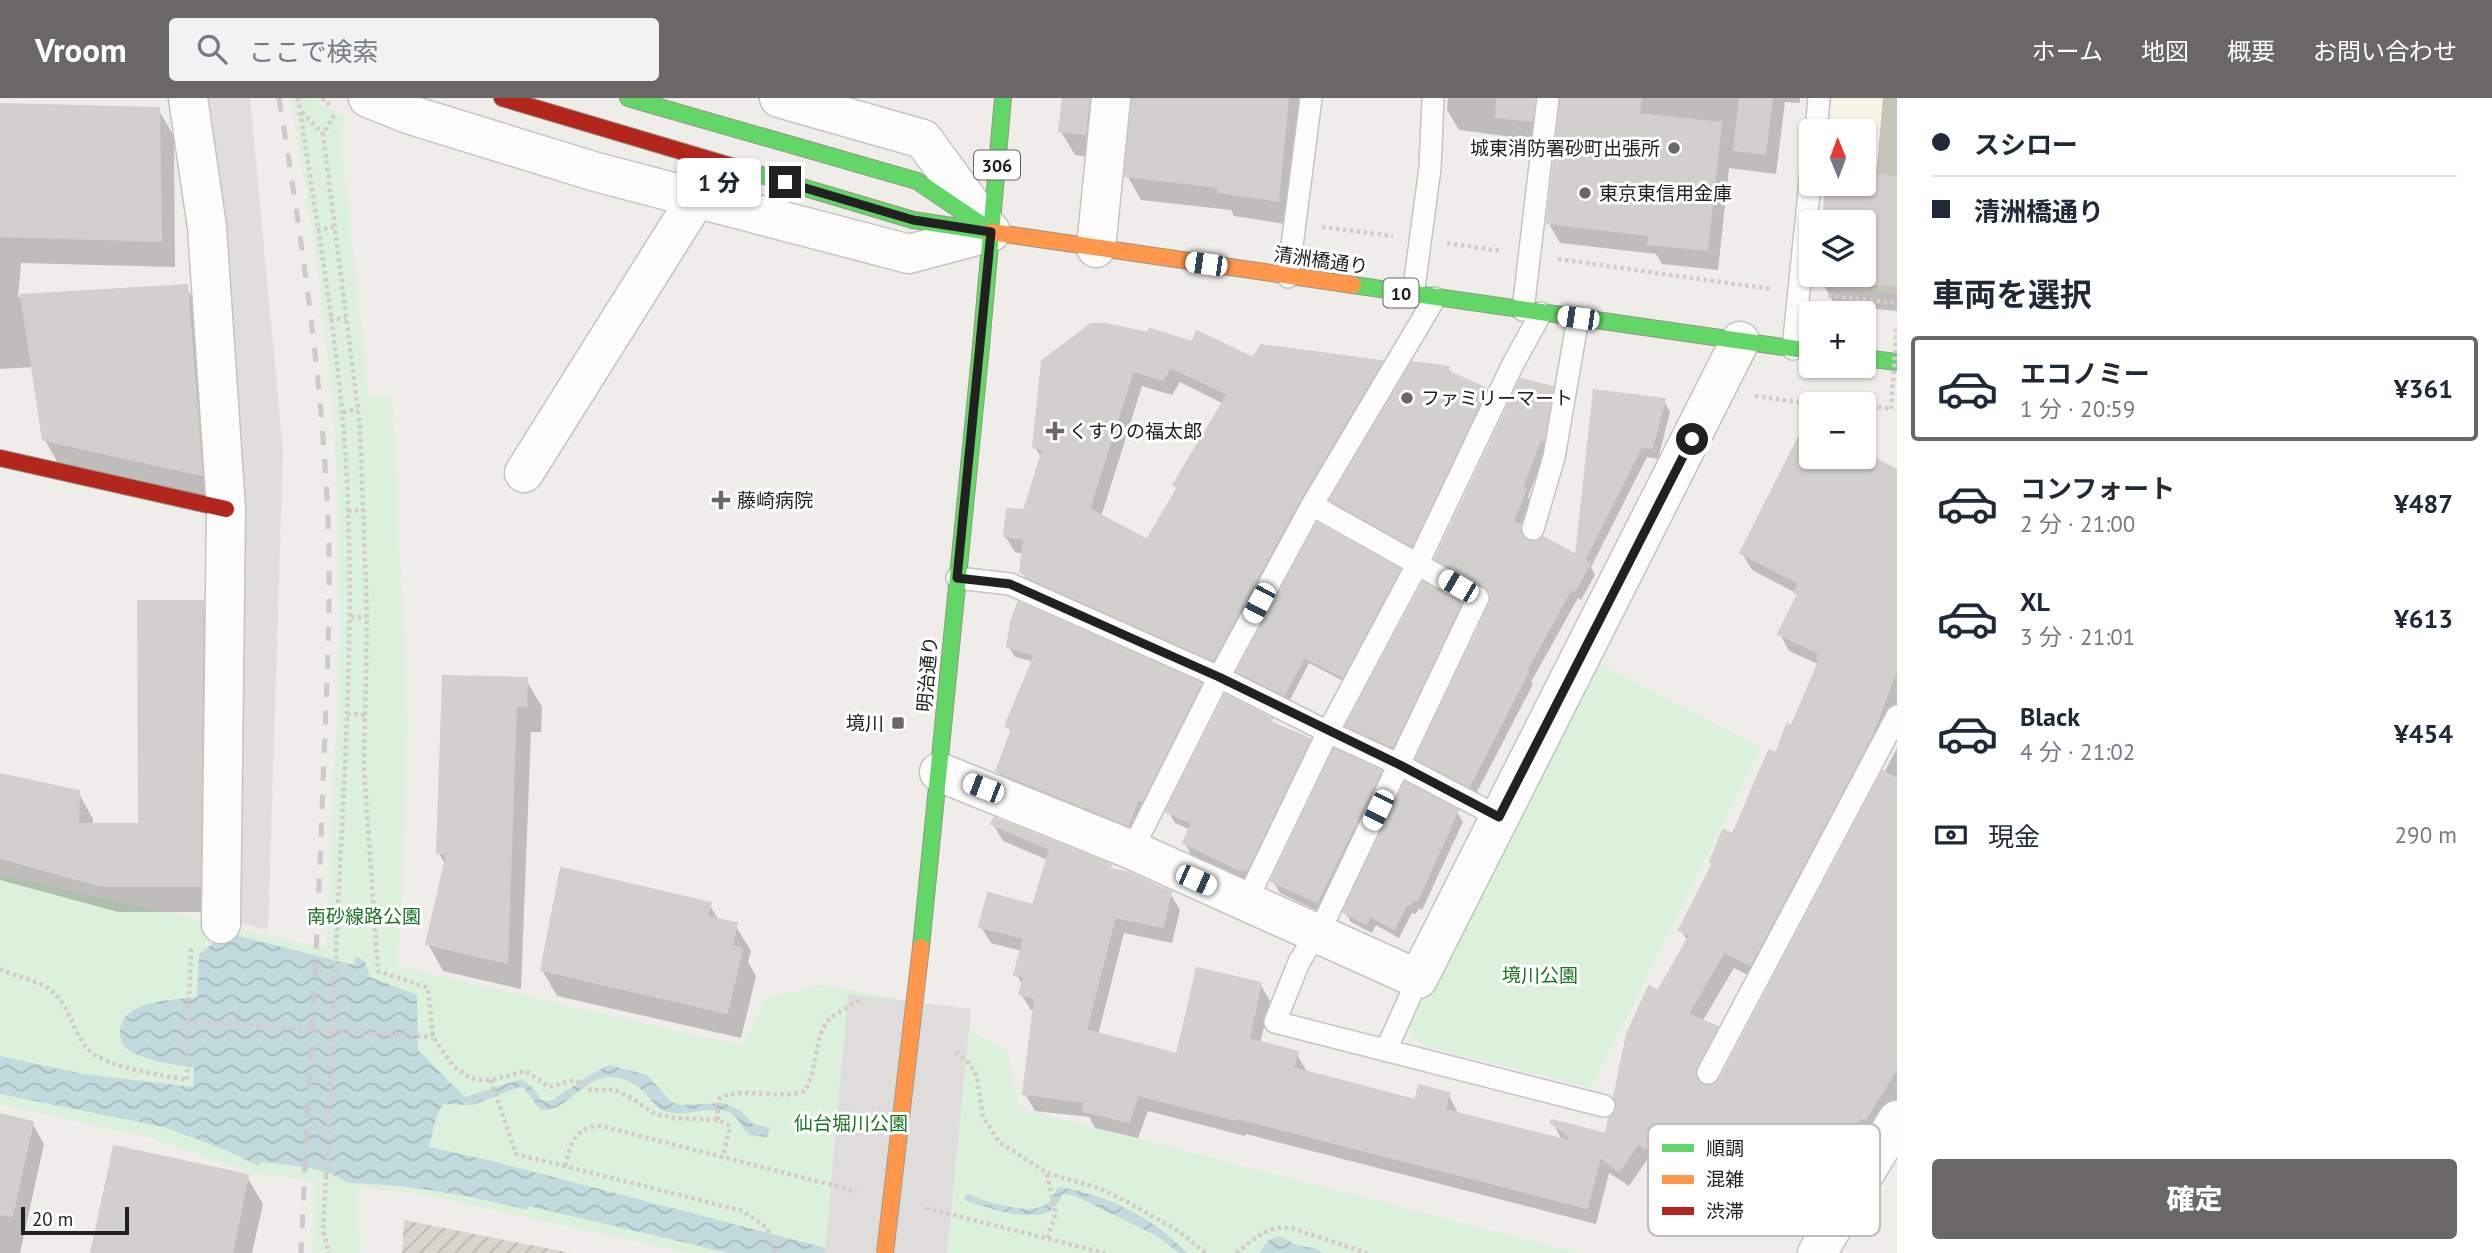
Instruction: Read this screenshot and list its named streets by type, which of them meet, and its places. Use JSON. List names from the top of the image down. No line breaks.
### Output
{"streets":{"main road":["306","清洲橋通り","10","明治通り"]},"crossings":[["清洲橋通り","明治通り"]],"parks":["南砂線路公園","境川公園","仙台堀川公園"],"places":{"other":["城東消防署砂町出張所","東京東信用金庫","ファミリーマート"],"health":["くすりの福太郎","藤崎病院"],"transit":["境川"]},"legend":["順調","混雑","渋滞"],"scale_bar":"20 m","north":"top","page":{"header":"Vroom","search":"ここで検索","nav":["ホーム","地図","概要","お問い合わせ"],"banner":["スシロー","清洲橋通り"],"map_buttons":["+","−"],"bubble":"1 分","heading":"車両を選択","list":[{"name":"エコノミー","note":"1 分 · 20:59","value":"¥361"},{"name":"コンフォート","note":"2 分 · 21:00","value":"¥487"},{"name":"XL","note":"3 分 · 21:01","value":"¥613"},{"name":"Black","note":"4 分 · 21:02","value":"¥454"}],"pay":["現金","290 m"],"buttons":"確定","scale":"20 m"}}
